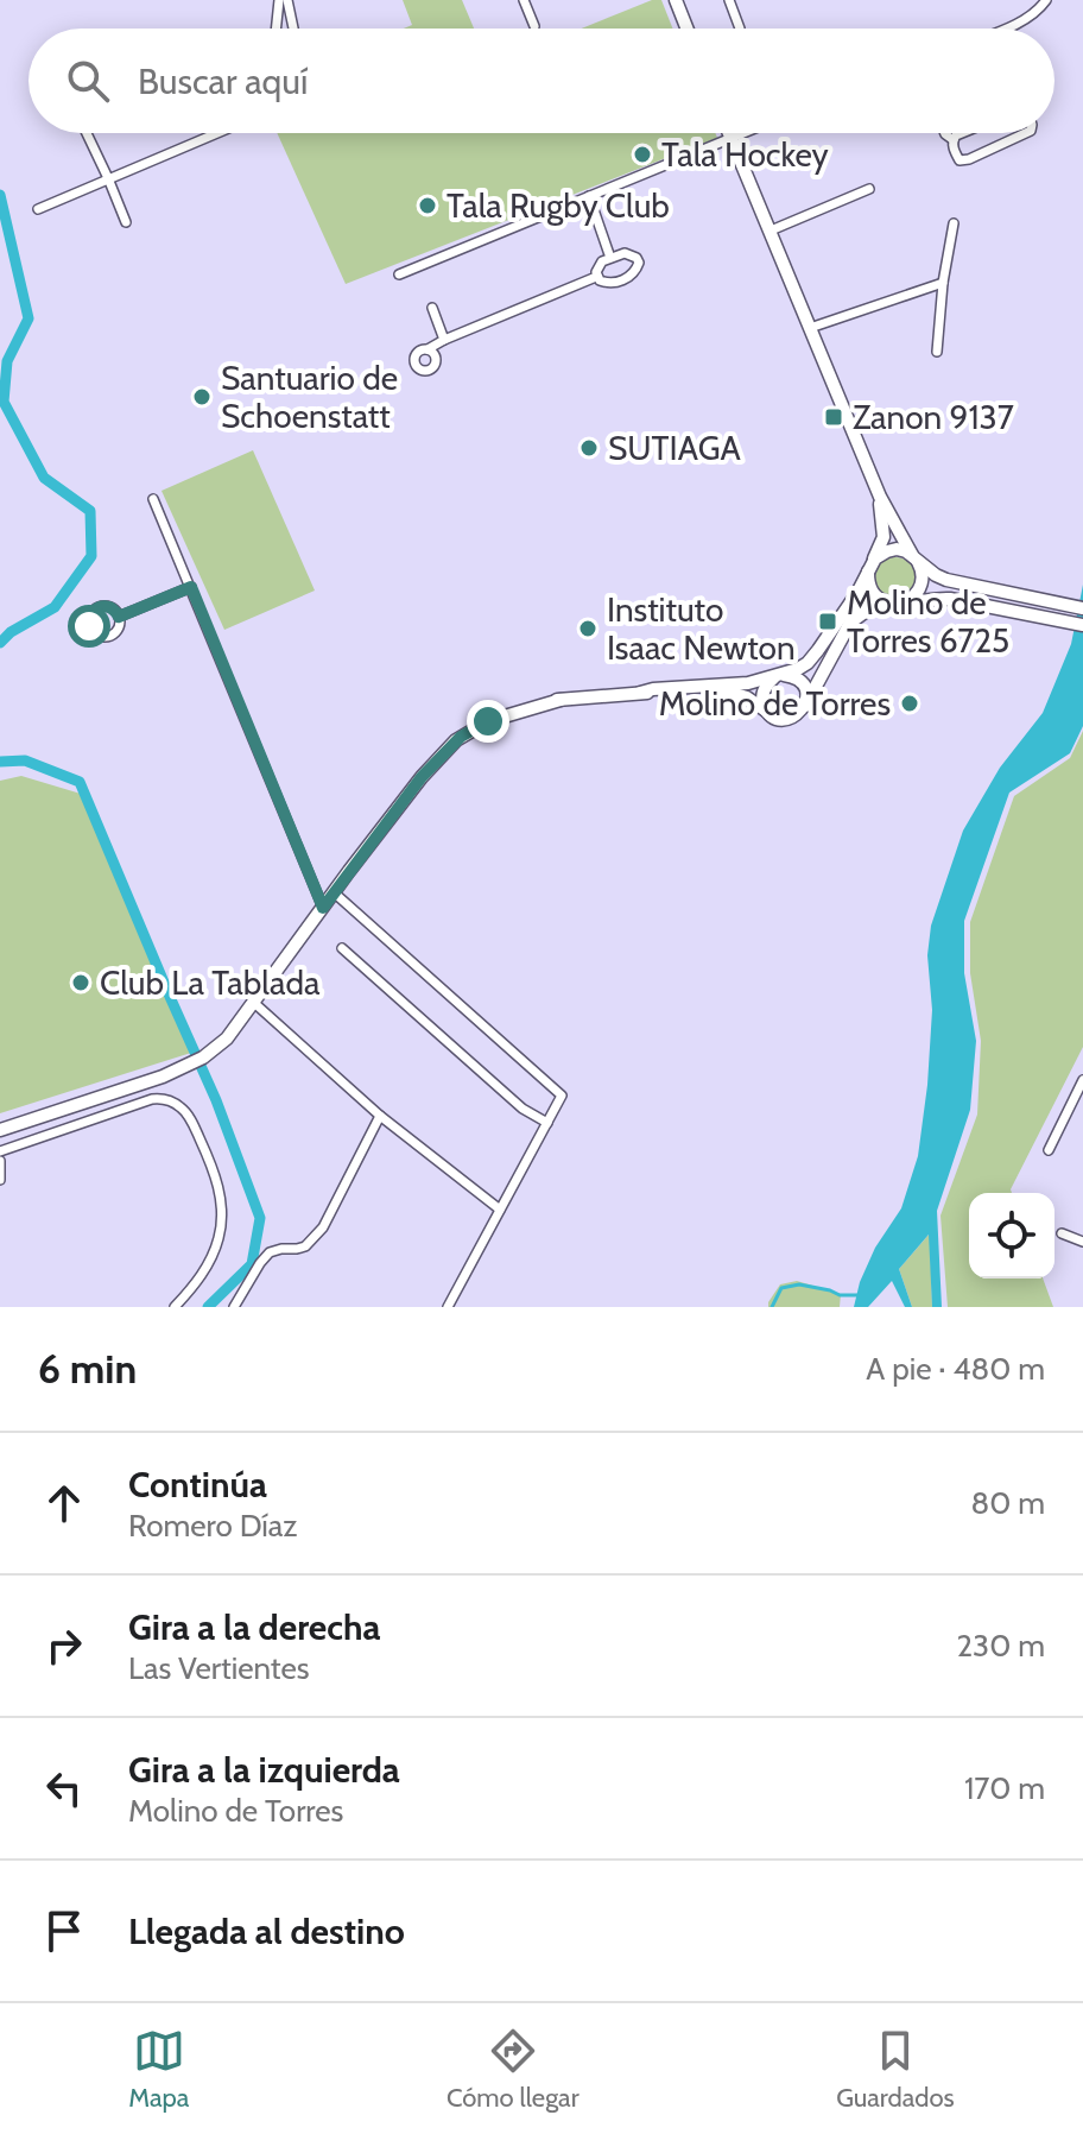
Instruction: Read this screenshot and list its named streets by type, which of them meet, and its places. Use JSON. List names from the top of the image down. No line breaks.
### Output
{"places":{"other":["Tala Hockey","Tala Rugby Club","Santuario de Schoenstatt","SUTIAGA","Instituto Isaac Newton","Molino de Torres","Club La Tablada"],"transit":["Zanon 9137","Molino de Torres 6725"]},"page":{"search":"Buscar aquí","heading":["6 min","A pie · 480 m"],"list":[["Continúa","Romero Díaz","80 m"],["Gira a la derecha","Las Vertientes","230 m"],["Gira a la izquierda","Molino de Torres","170 m"],"Llegada al destino"],"nav":["Mapa","Cómo llegar","Guardados"]}}
